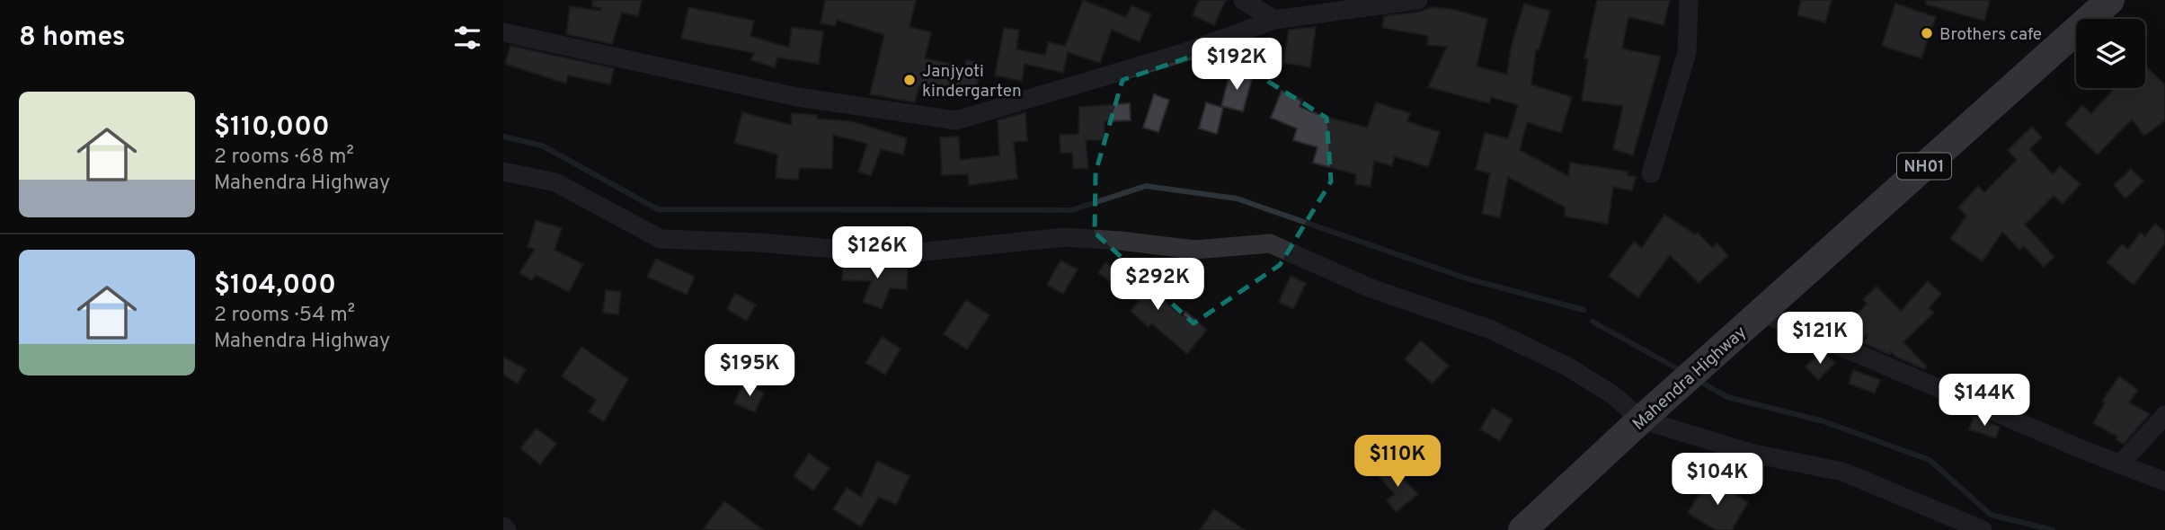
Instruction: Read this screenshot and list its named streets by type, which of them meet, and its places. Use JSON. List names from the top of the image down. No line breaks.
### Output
{"streets":{"highway":["NH01","Mahendra Highway"]},"places":["Brothers cafe","Janjyoti kindergarten"],"page":{"heading":"8 homes","price":["$192K","$126K","$292K","$121K","$195K","$144K","$110K","$104K"],"list":[{"name":"$110,000","note":"2 rooms · 68 m² · Mahendra Highway"},{"name":"$104,000","note":"2 rooms · 54 m² · Mahendra Highway"}]}}
